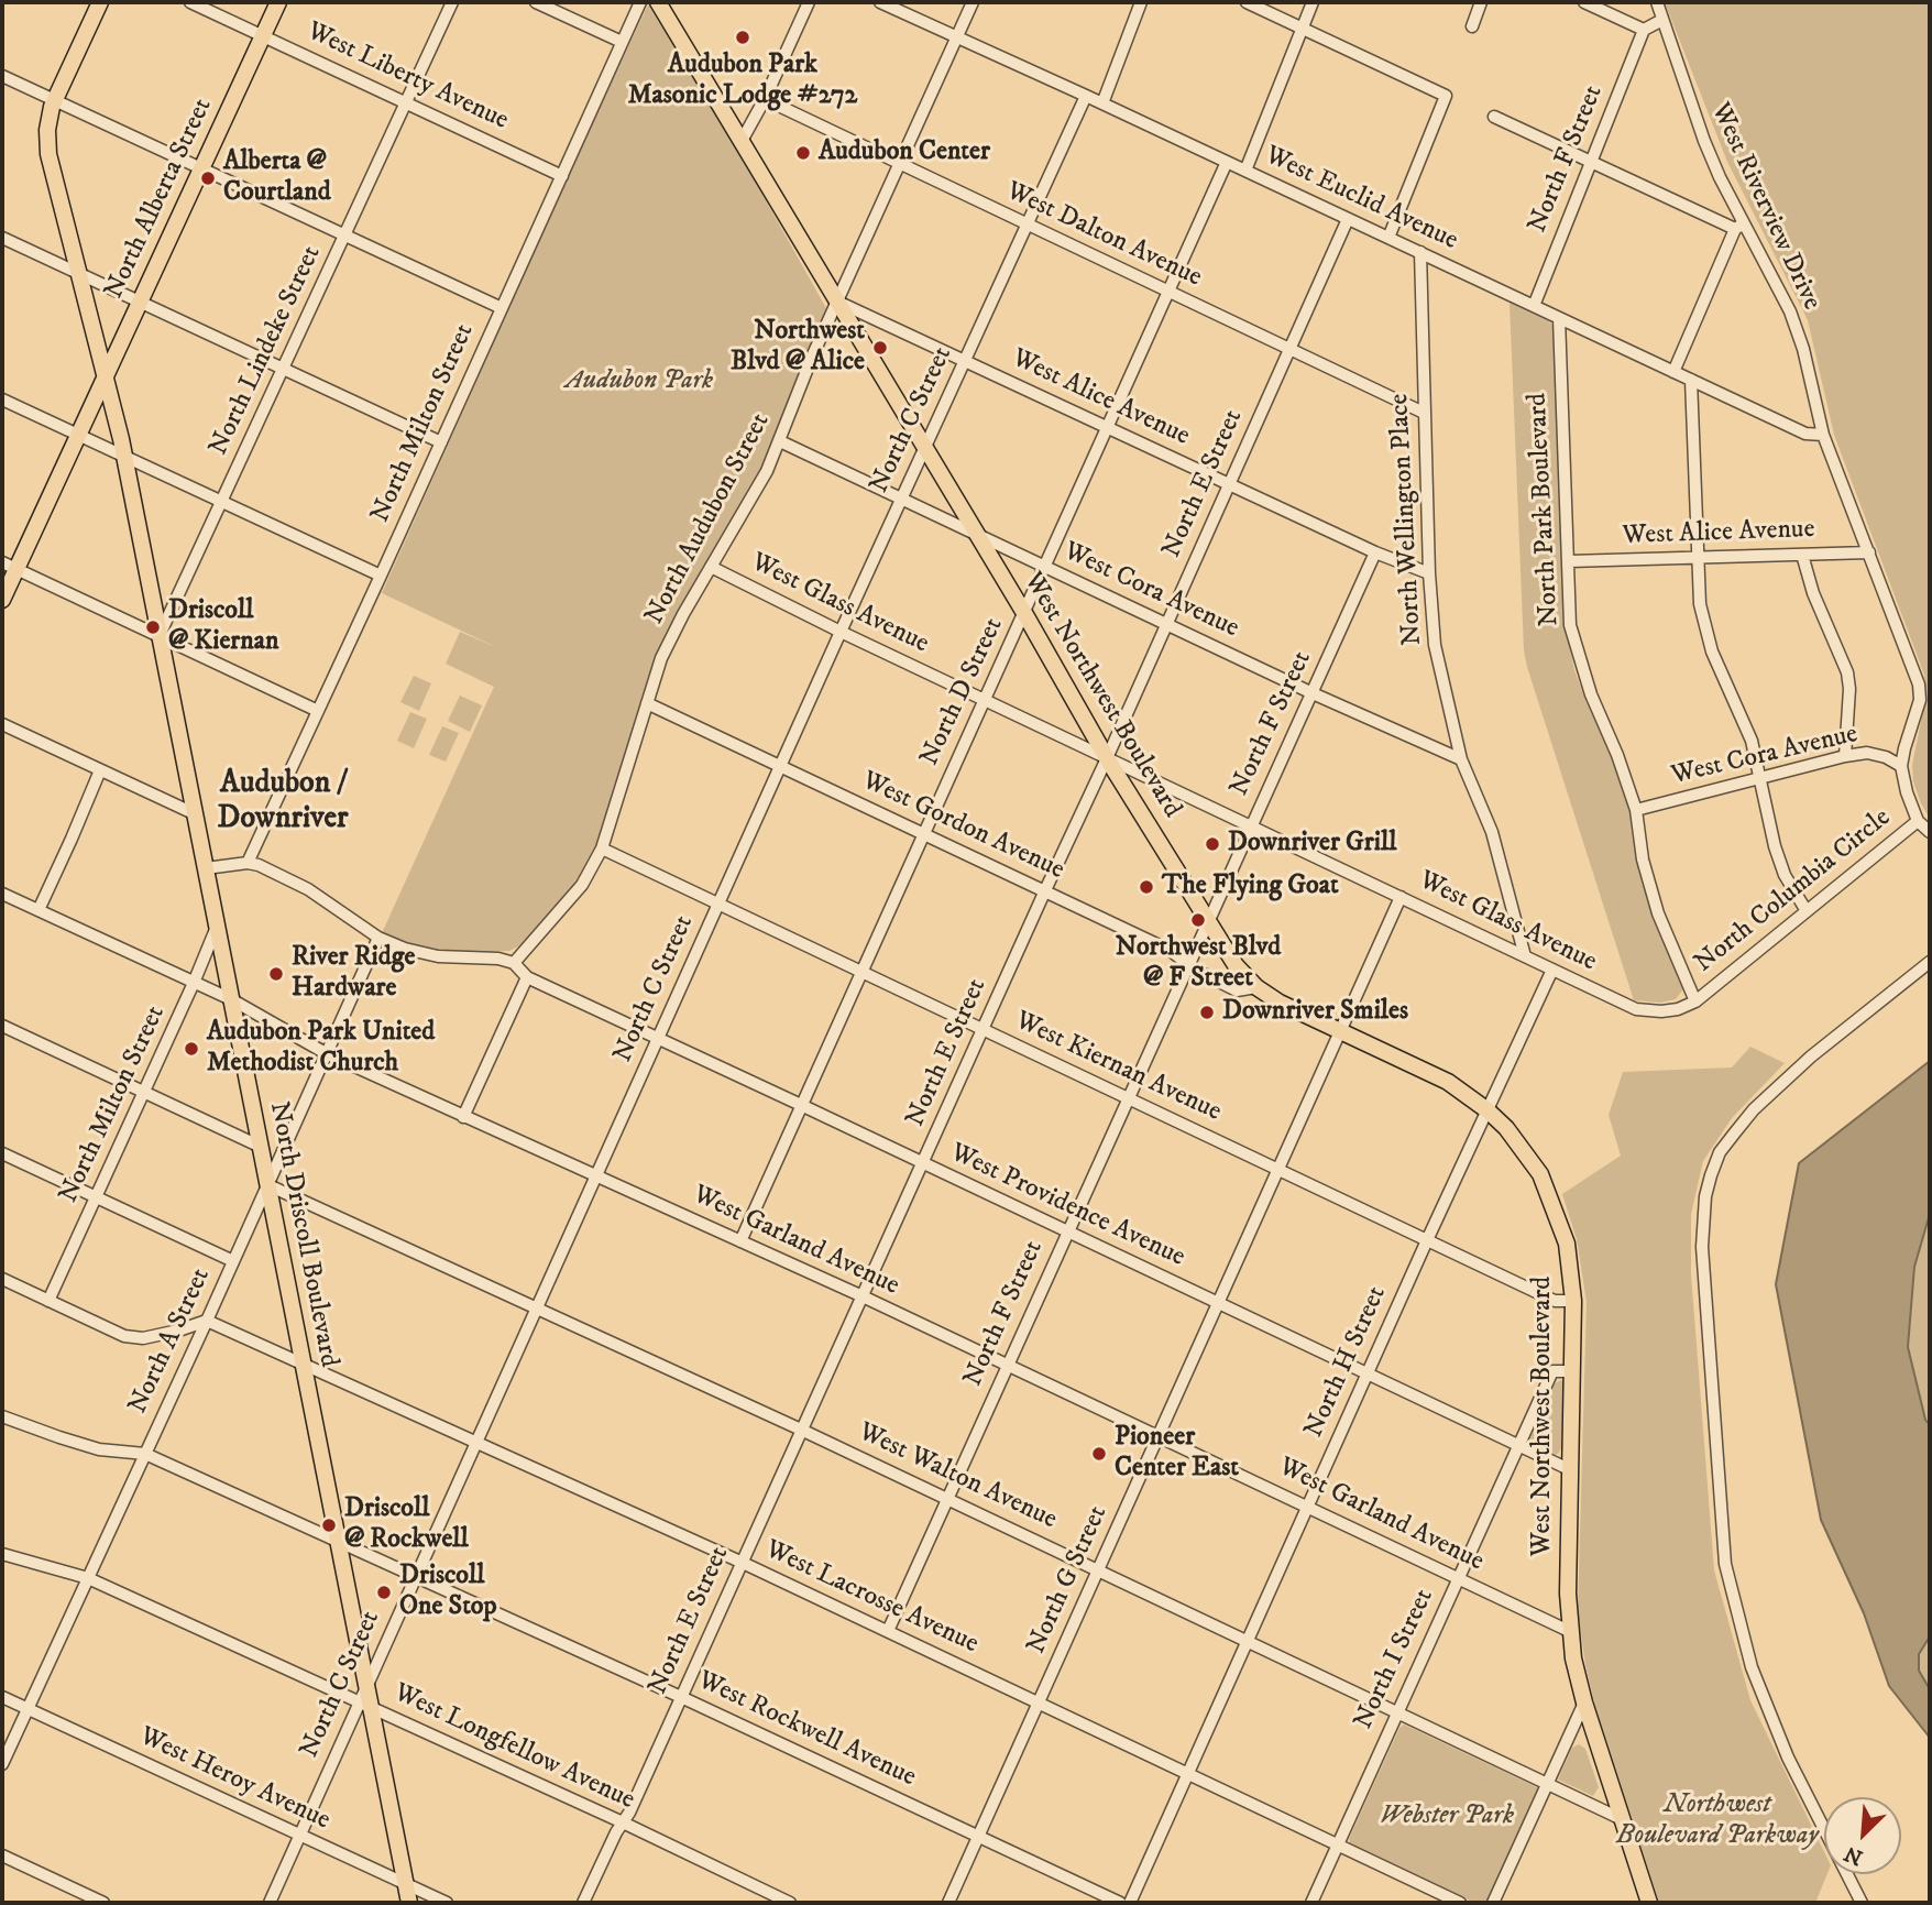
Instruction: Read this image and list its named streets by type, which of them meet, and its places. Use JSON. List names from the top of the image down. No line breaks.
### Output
{"streets":{"main road":["North Alberta Street","West Northwest Boulevard","North Driscoll Boulevard"],"street":["West Liberty Avenue","North F Street","West Euclid Avenue","West Riverview Drive","West Dalton Avenue","North Lindeke Street","West Alice Avenue","North C Street","North Milton Street","North E Street","North Park Boulevard","North Audubon Street","North Wellington Place","West Cora Avenue","West Glass Avenue","North D Street","West Gordon Avenue","North Columbia Circle","West Kiernan Avenue","West Providence Avenue","West Garland Avenue","North A Street","North H Street","West Walton Avenue","North G Street","West Lacrosse Avenue","North I Street","West Rockwell Avenue","West Longfellow Avenue","West Heroy Avenue"]},"crossings":[["West Liberty Avenue","North Alberta Street"],["West Liberty Avenue","North Lindeke Street"],["West Liberty Avenue","North Milton Street"],["North F Street","West Euclid Avenue"],["North F Street","West Alice Avenue"],["North F Street","West Cora Avenue"],["North F Street","West Glass Avenue"],["North F Street","West Northwest Boulevard"],["North F Street","West Gordon Avenue"],["North F Street","West Kiernan Avenue"],["North F Street","West Providence Avenue"],["North F Street","West Garland Avenue"],["North F Street","West Walton Avenue"],["North F Street","West Lacrosse Avenue"],["North Alberta Street","North Driscoll Boulevard"],["West Euclid Avenue","West Riverview Drive"],["West Euclid Avenue","North C Street"],["West Euclid Avenue","North E Street"],["West Euclid Avenue","North Park Boulevard"],["West Euclid Avenue","North Audubon Street"],["West Euclid Avenue","North Wellington Place"],["West Euclid Avenue","North D Street"],["West Euclid Avenue","North Columbia Circle"],["West Riverview Drive","North Columbia Circle"],["West Dalton Avenue","North C Street"],["West Dalton Avenue","North E Street"],["West Dalton Avenue","North Audubon Street"],["West Dalton Avenue","North Wellington Place"],["West Dalton Avenue","North D Street"],["North Lindeke Street","North Driscoll Boulevard"],["West Alice Avenue","North C Street"],["West Alice Avenue","North E Street"],["West Alice Avenue","North Park Boulevard"],["West Alice Avenue","North Audubon Street"],["West Alice Avenue","North Wellington Place"],["West Alice Avenue","North D Street"],["West Alice Avenue","West Northwest Boulevard"],["West Alice Avenue","North Columbia Circle"],["North C Street","West Cora Avenue"],["North C Street","West Glass Avenue"],["North C Street","West Northwest Boulevard"],["North C Street","West Gordon Avenue"],["North C Street","West Kiernan Avenue"],["North C Street","West Providence Avenue"],["North C Street","North Driscoll Boulevard"],["North C Street","West Garland Avenue"],["North C Street","West Walton Avenue"],["North C Street","West Lacrosse Avenue"],["North C Street","West Rockwell Avenue"],["North C Street","West Longfellow Avenue"],["North C Street","West Heroy Avenue"],["North Milton Street","North Driscoll Boulevard"],["North Milton Street","West Garland Avenue"],["North E Street","West Cora Avenue"],["North E Street","West Glass Avenue"],["North E Street","West Northwest Boulevard"],["North E Street","West Gordon Avenue"],["North E Street","West Kiernan Avenue"],["North E Street","West Providence Avenue"],["North E Street","West Garland Avenue"],["North E Street","West Walton Avenue"],["North E Street","West Lacrosse Avenue"],["North E Street","West Rockwell Avenue"],["North E Street","West Longfellow Avenue"],["North Park Boulevard","West Cora Avenue"],["North Park Boulevard","North Columbia Circle"],["North Audubon Street","West Cora Avenue"],["North Audubon Street","West Glass Avenue"],["North Audubon Street","West Northwest Boulevard"],["North Audubon Street","West Gordon Avenue"],["North Audubon Street","West Kiernan Avenue"],["North Audubon Street","West Providence Avenue"],["North Wellington Place","West Cora Avenue"],["North Wellington Place","West Glass Avenue"],["West Cora Avenue","North D Street"],["West Cora Avenue","West Northwest Boulevard"],["West Cora Avenue","North Columbia Circle"],["West Glass Avenue","North D Street"],["West Glass Avenue","West Northwest Boulevard"],["West Glass Avenue","North Columbia Circle"],["West Glass Avenue","North H Street"],["West Glass Avenue","North G Street"],["North D Street","West Northwest Boulevard"],["North D Street","West Gordon Avenue"],["North D Street","West Kiernan Avenue"],["North D Street","West Providence Avenue"],["North D Street","West Garland Avenue"],["West Northwest Boulevard","West Gordon Avenue"],["West Northwest Boulevard","West Kiernan Avenue"],["West Northwest Boulevard","West Providence Avenue"],["West Northwest Boulevard","West Garland Avenue"],["West Northwest Boulevard","North H Street"],["West Northwest Boulevard","West Walton Avenue"],["West Northwest Boulevard","North G Street"],["West Northwest Boulevard","North I Street"],["West Kiernan Avenue","North H Street"],["West Kiernan Avenue","North G Street"],["West Providence Avenue","North H Street"],["West Providence Avenue","North G Street"],["West Providence Avenue","North I Street"],["North Driscoll Boulevard","West Garland Avenue"],["North Driscoll Boulevard","North A Street"],["North Driscoll Boulevard","West Walton Avenue"],["North Driscoll Boulevard","West Lacrosse Avenue"],["North Driscoll Boulevard","West Rockwell Avenue"],["North Driscoll Boulevard","West Longfellow Avenue"],["North Driscoll Boulevard","West Heroy Avenue"],["West Garland Avenue","North A Street"],["West Garland Avenue","North H Street"],["West Garland Avenue","North G Street"],["West Garland Avenue","North I Street"],["North A Street","West Walton Avenue"],["North A Street","West Lacrosse Avenue"],["North A Street","West Rockwell Avenue"],["North A Street","West Longfellow Avenue"],["North A Street","West Heroy Avenue"],["North H Street","West Walton Avenue"],["North H Street","West Lacrosse Avenue"],["West Walton Avenue","North G Street"],["West Walton Avenue","North I Street"],["North G Street","West Lacrosse Avenue"],["North G Street","West Rockwell Avenue"],["West Lacrosse Avenue","North I Street"]],"districts":["Audubon / Downriver"],"parks":["Audubon Park","Northwest Boulevard Parkway","Webster Park"],"places":["Audubon Park Masonic Lodge #272","Audubon Center","Alberta @ Courtland","Northwest Blvd @ Alice","Driscoll @ Kiernan","Downriver Grill","The Flying Goat","Northwest Blvd @ F Street","River Ridge Hardware","Downriver Smiles","Audubon Park United Methodist Church","Pioneer Center East","Driscoll @ Rockwell","Driscoll One Stop"],"north":"bottom left"}
